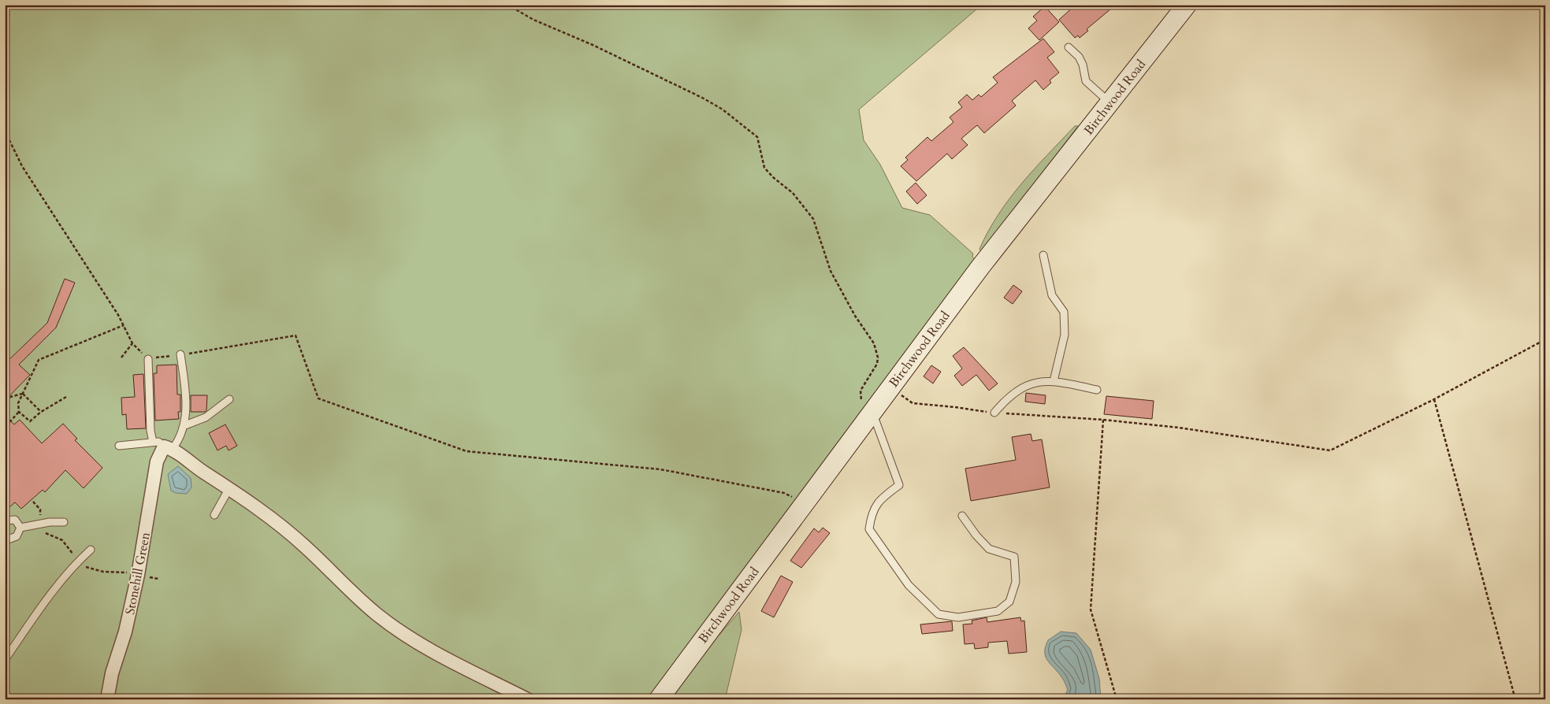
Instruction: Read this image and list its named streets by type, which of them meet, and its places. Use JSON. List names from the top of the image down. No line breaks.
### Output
{"streets":{"street":["Birchwood Road","Stonehill Green"]}}
